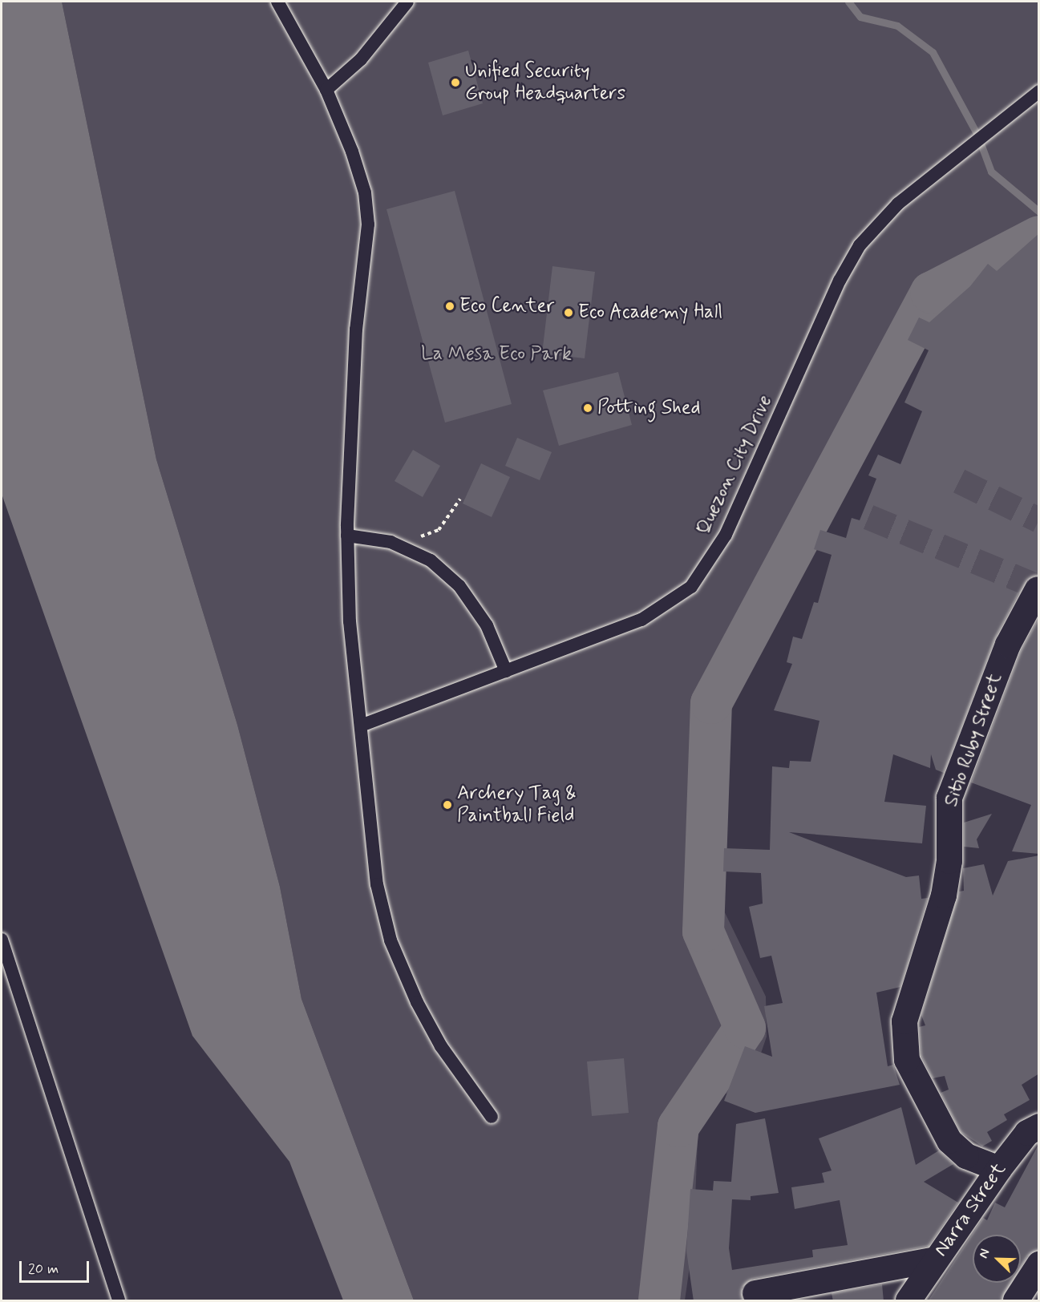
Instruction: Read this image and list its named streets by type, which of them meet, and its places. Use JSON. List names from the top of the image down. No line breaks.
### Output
{"streets":{"street":["Sitio Ruby Street","Narra Street"],"lane":["Quezon City Drive"]},"crossings":[["Sitio Ruby Street","Narra Street"]],"parks":["La Mesa Eco Park"],"places":["Unified Security Group Headquarters","Eco Center","Eco Academy Hall","Potting Shed","Archery Tag & Paintball Field"],"scale_bar":"20 m","north":"top left"}
